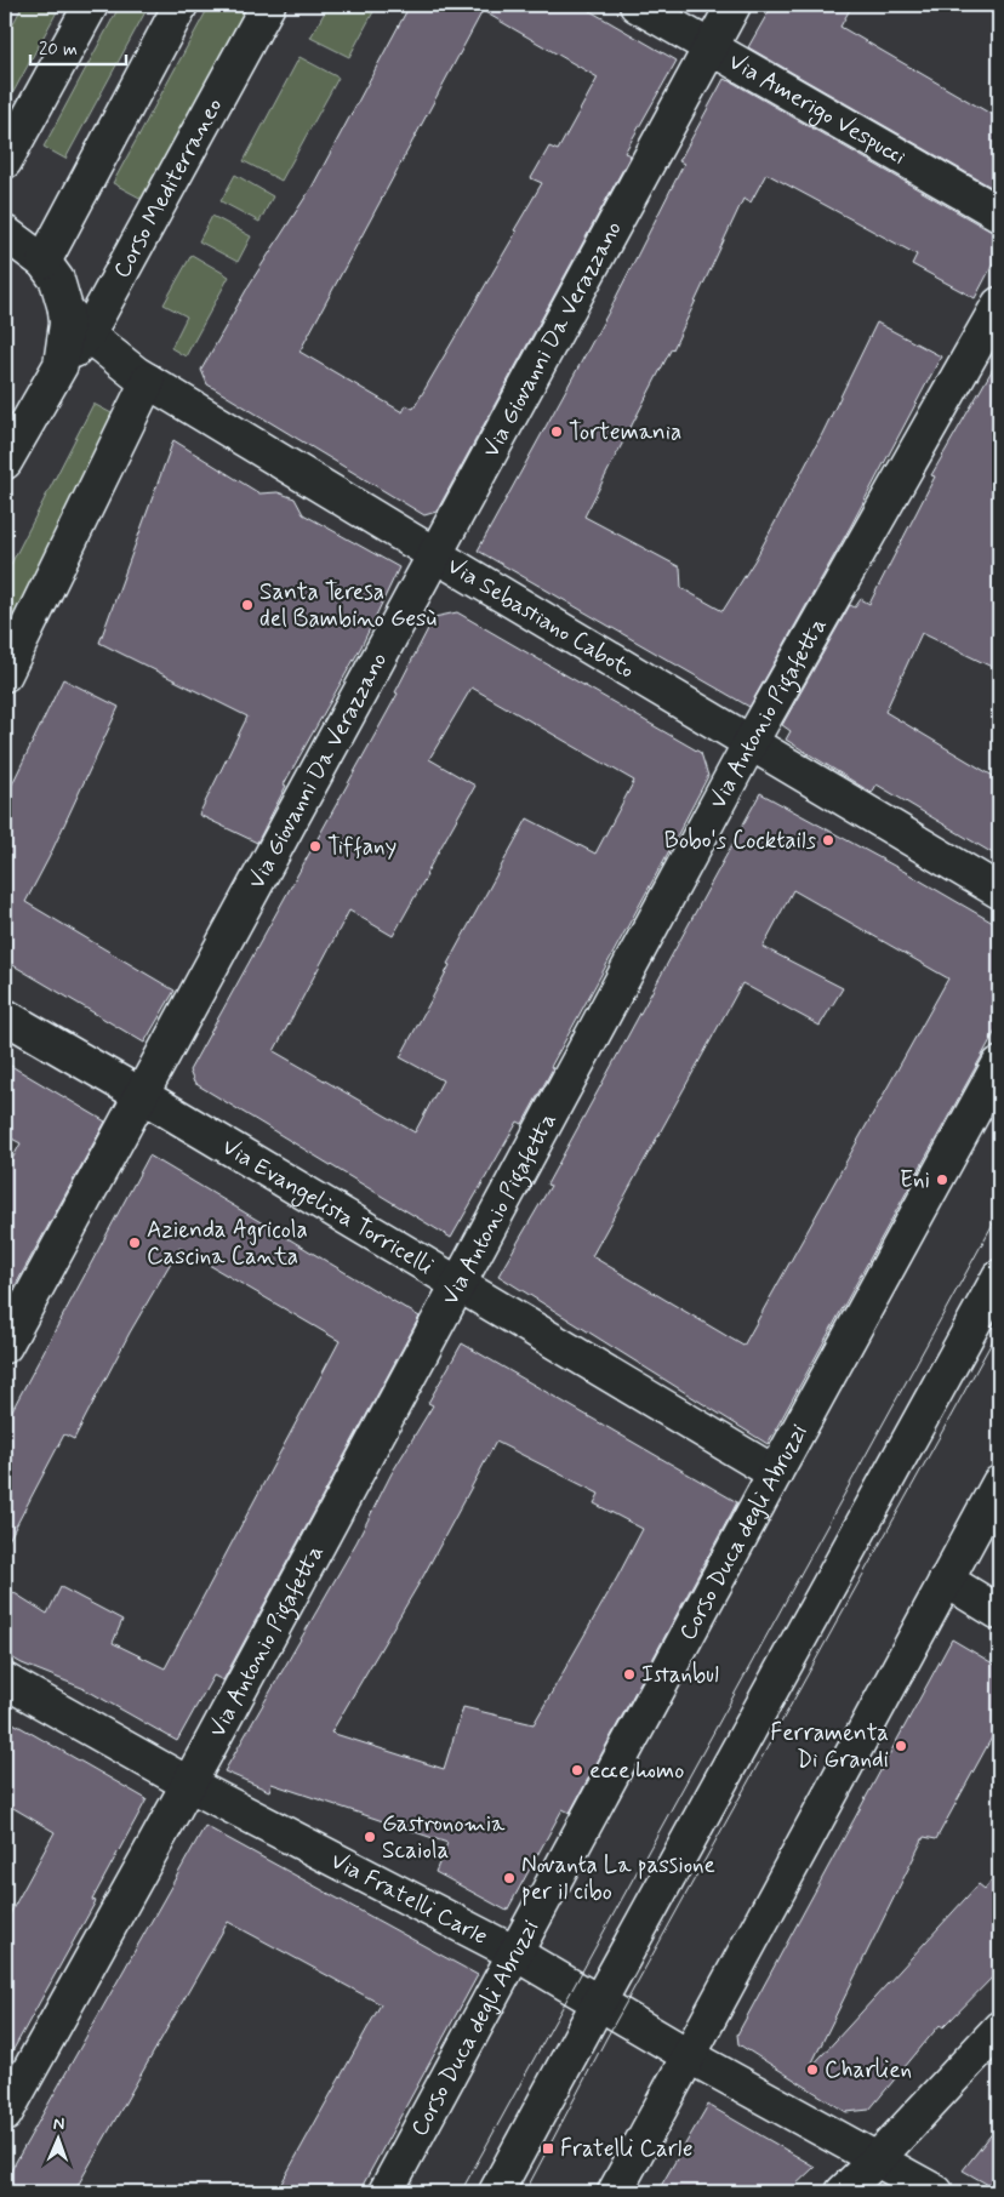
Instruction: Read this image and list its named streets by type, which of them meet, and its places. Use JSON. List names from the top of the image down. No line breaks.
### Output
{"streets":{"street":["Via Amerigo Vespucci","Corso Mediterraneo","Via Giovanni Da Verazzano","Via Sebastiano Caboto","Via Antonio Pigafetta","Via Evangelista Torricelli","Corso Duca degli Abruzzi","Via Fratelli Carle"]},"crossings":[["Via Amerigo Vespucci","Via Giovanni Da Verazzano"],["Corso Mediterraneo","Via Sebastiano Caboto"],["Via Giovanni Da Verazzano","Via Sebastiano Caboto"],["Via Giovanni Da Verazzano","Via Evangelista Torricelli"],["Via Sebastiano Caboto","Via Antonio Pigafetta"],["Via Antonio Pigafetta","Via Evangelista Torricelli"],["Via Antonio Pigafetta","Via Fratelli Carle"],["Via Evangelista Torricelli","Corso Duca degli Abruzzi"],["Corso Duca degli Abruzzi","Via Fratelli Carle"]],"places":{"other":["Tortemania","Santa Teresa del Bambino Gesù","Bobo's Cocktails","Tiffany","Eni","Azienda Agricola Cascina Canta","Istanbul","Ferramenta Di Grandi","ecce homo","Gastronomia Scaiola","Novanta La passione per il cibo","Charlien"],"transit":["Fratelli Carle"]},"scale_bar":"20 m","north":"top"}
